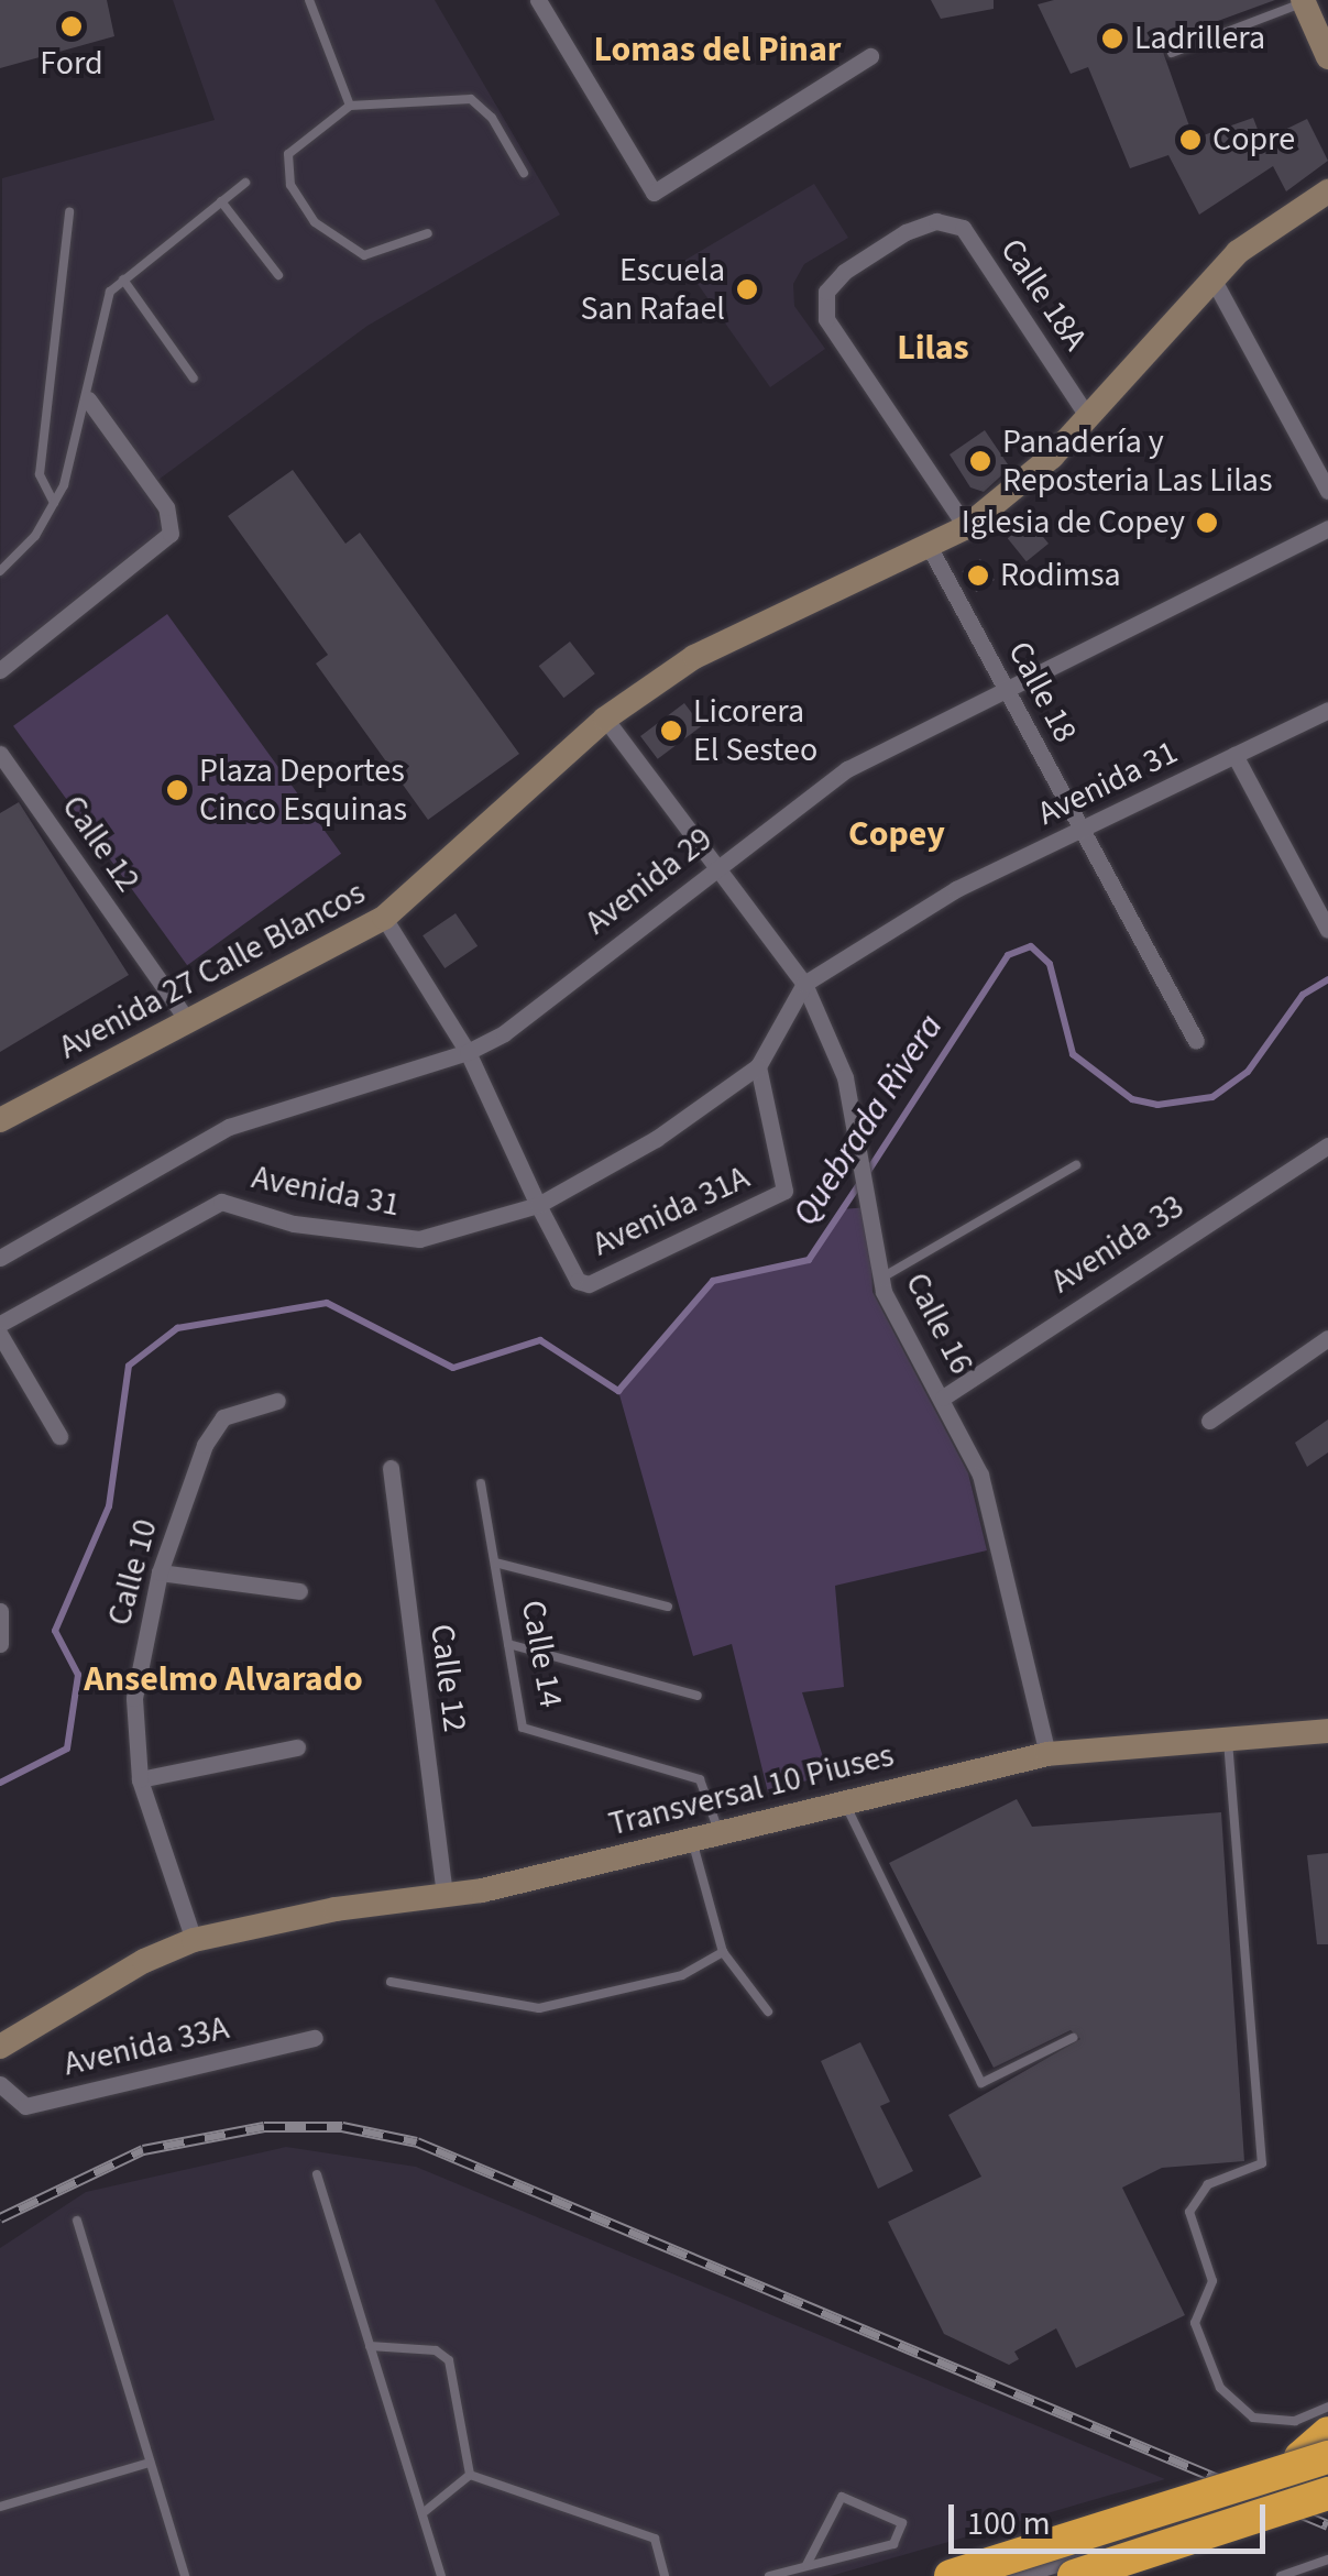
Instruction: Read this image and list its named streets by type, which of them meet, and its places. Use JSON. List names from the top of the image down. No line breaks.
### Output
{"streets":{"main road":["Avenida 27 Calle Blancos","Transversal 10 Piuses"],"street":["Calle 18A","Calle 18","Avenida 31","Calle 12","Avenida 29","Avenida 31A","Avenida 33","Calle 16","Calle 10","Avenida 33A"],"lane":["Calle 14"]},"crossings":[["Calle 18A","Avenida 27 Calle Blancos"],["Calle 18","Avenida 31"],["Calle 18","Avenida 29"],["Calle 18","Avenida 27 Calle Blancos"],["Avenida 31","Avenida 31A"],["Avenida 31","Calle 16"],["Calle 12","Avenida 27 Calle Blancos"],["Calle 12","Transversal 10 Piuses"],["Avenida 29","Calle 16"],["Avenida 27 Calle Blancos","Calle 16"],["Avenida 33","Calle 16"],["Calle 16","Transversal 10 Piuses"],["Calle 10","Transversal 10 Piuses"],["Calle 14","Transversal 10 Piuses"]],"districts":["Lomas del Pinar","Lilas","Copey","Anselmo Alvarado"],"water":["Quebrada Rivera"],"places":["Ford","Ladrillera","Copre","Escuela San Rafael","Panadería y Reposteria Las Lilas","Iglesia de Copey","Rodimsa","Licorera El Sesteo","Plaza Deportes Cinco Esquinas"],"scale_bar":"100 m"}
